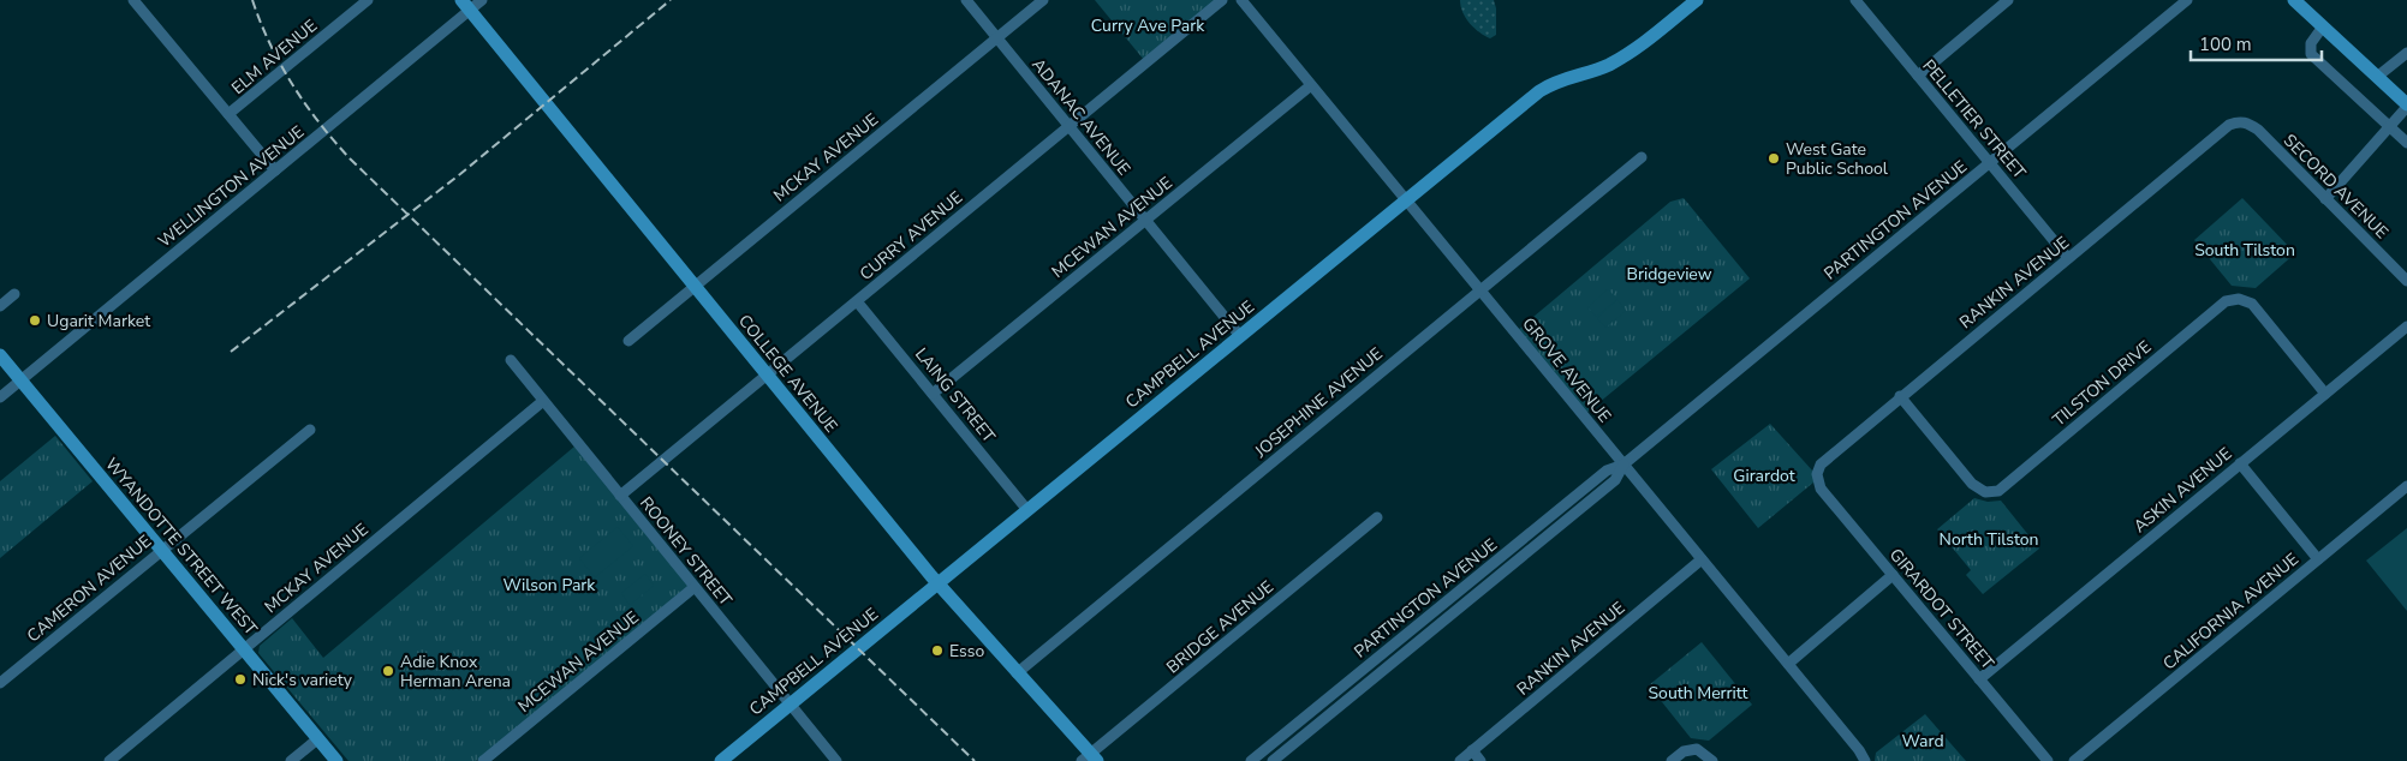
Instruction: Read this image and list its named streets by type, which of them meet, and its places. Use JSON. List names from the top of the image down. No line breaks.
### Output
{"streets":{"street":["ELM AVENUE","ADANAC AVENUE","PELLETIER STREET","MCKAY AVENUE","WELLINGTON AVENUE","SECORD AVENUE","PARTINGTON AVENUE","MCEWAN AVENUE","CURRY AVENUE","RANKIN AVENUE","CAMPBELL AVENUE","GROVE AVENUE","COLLEGE AVENUE","TILSTON DRIVE","LAING STREET","JOSEPHINE AVENUE","ASKIN AVENUE","WYANDOTTE STREET WEST","ROONEY STREET","CAMERON AVENUE","GIRARDOT STREET","CALIFORNIA AVENUE","BRIDGE AVENUE"]},"crossings":[["ADANAC AVENUE","MCKAY AVENUE"],["ADANAC AVENUE","MCEWAN AVENUE"],["ADANAC AVENUE","CURRY AVENUE"],["ADANAC AVENUE","CAMPBELL AVENUE"],["PELLETIER STREET","PARTINGTON AVENUE"],["PELLETIER STREET","RANKIN AVENUE"],["MCKAY AVENUE","COLLEGE AVENUE"],["MCKAY AVENUE","WYANDOTTE STREET WEST"],["MCKAY AVENUE","ROONEY STREET"],["WELLINGTON AVENUE","COLLEGE AVENUE"],["WELLINGTON AVENUE","WYANDOTTE STREET WEST"],["SECORD AVENUE","RANKIN AVENUE"],["PARTINGTON AVENUE","GROVE AVENUE"],["MCEWAN AVENUE","GROVE AVENUE"],["MCEWAN AVENUE","LAING STREET"],["MCEWAN AVENUE","ROONEY STREET"],["CURRY AVENUE","COLLEGE AVENUE"],["CURRY AVENUE","LAING STREET"],["CURRY AVENUE","ROONEY STREET"],["RANKIN AVENUE","GROVE AVENUE"],["RANKIN AVENUE","TILSTON DRIVE"],["RANKIN AVENUE","GIRARDOT STREET"],["CAMPBELL AVENUE","GROVE AVENUE"],["CAMPBELL AVENUE","COLLEGE AVENUE"],["CAMPBELL AVENUE","LAING STREET"],["CAMPBELL AVENUE","ROONEY STREET"],["GROVE AVENUE","JOSEPHINE AVENUE"],["COLLEGE AVENUE","JOSEPHINE AVENUE"],["COLLEGE AVENUE","BRIDGE AVENUE"],["TILSTON DRIVE","ASKIN AVENUE"],["ASKIN AVENUE","GIRARDOT STREET"],["WYANDOTTE STREET WEST","CAMERON AVENUE"]],"parks":["Curry Ave Park","South Tilston","Bridgeview","Girardot","North Tilston","Wilson Park","South Merritt","Ward"],"places":["West Gate Public School","Ugarit Market","Esso","Adie Knox Herman Arena","Nick's variety"],"scale_bar":"100 m"}
